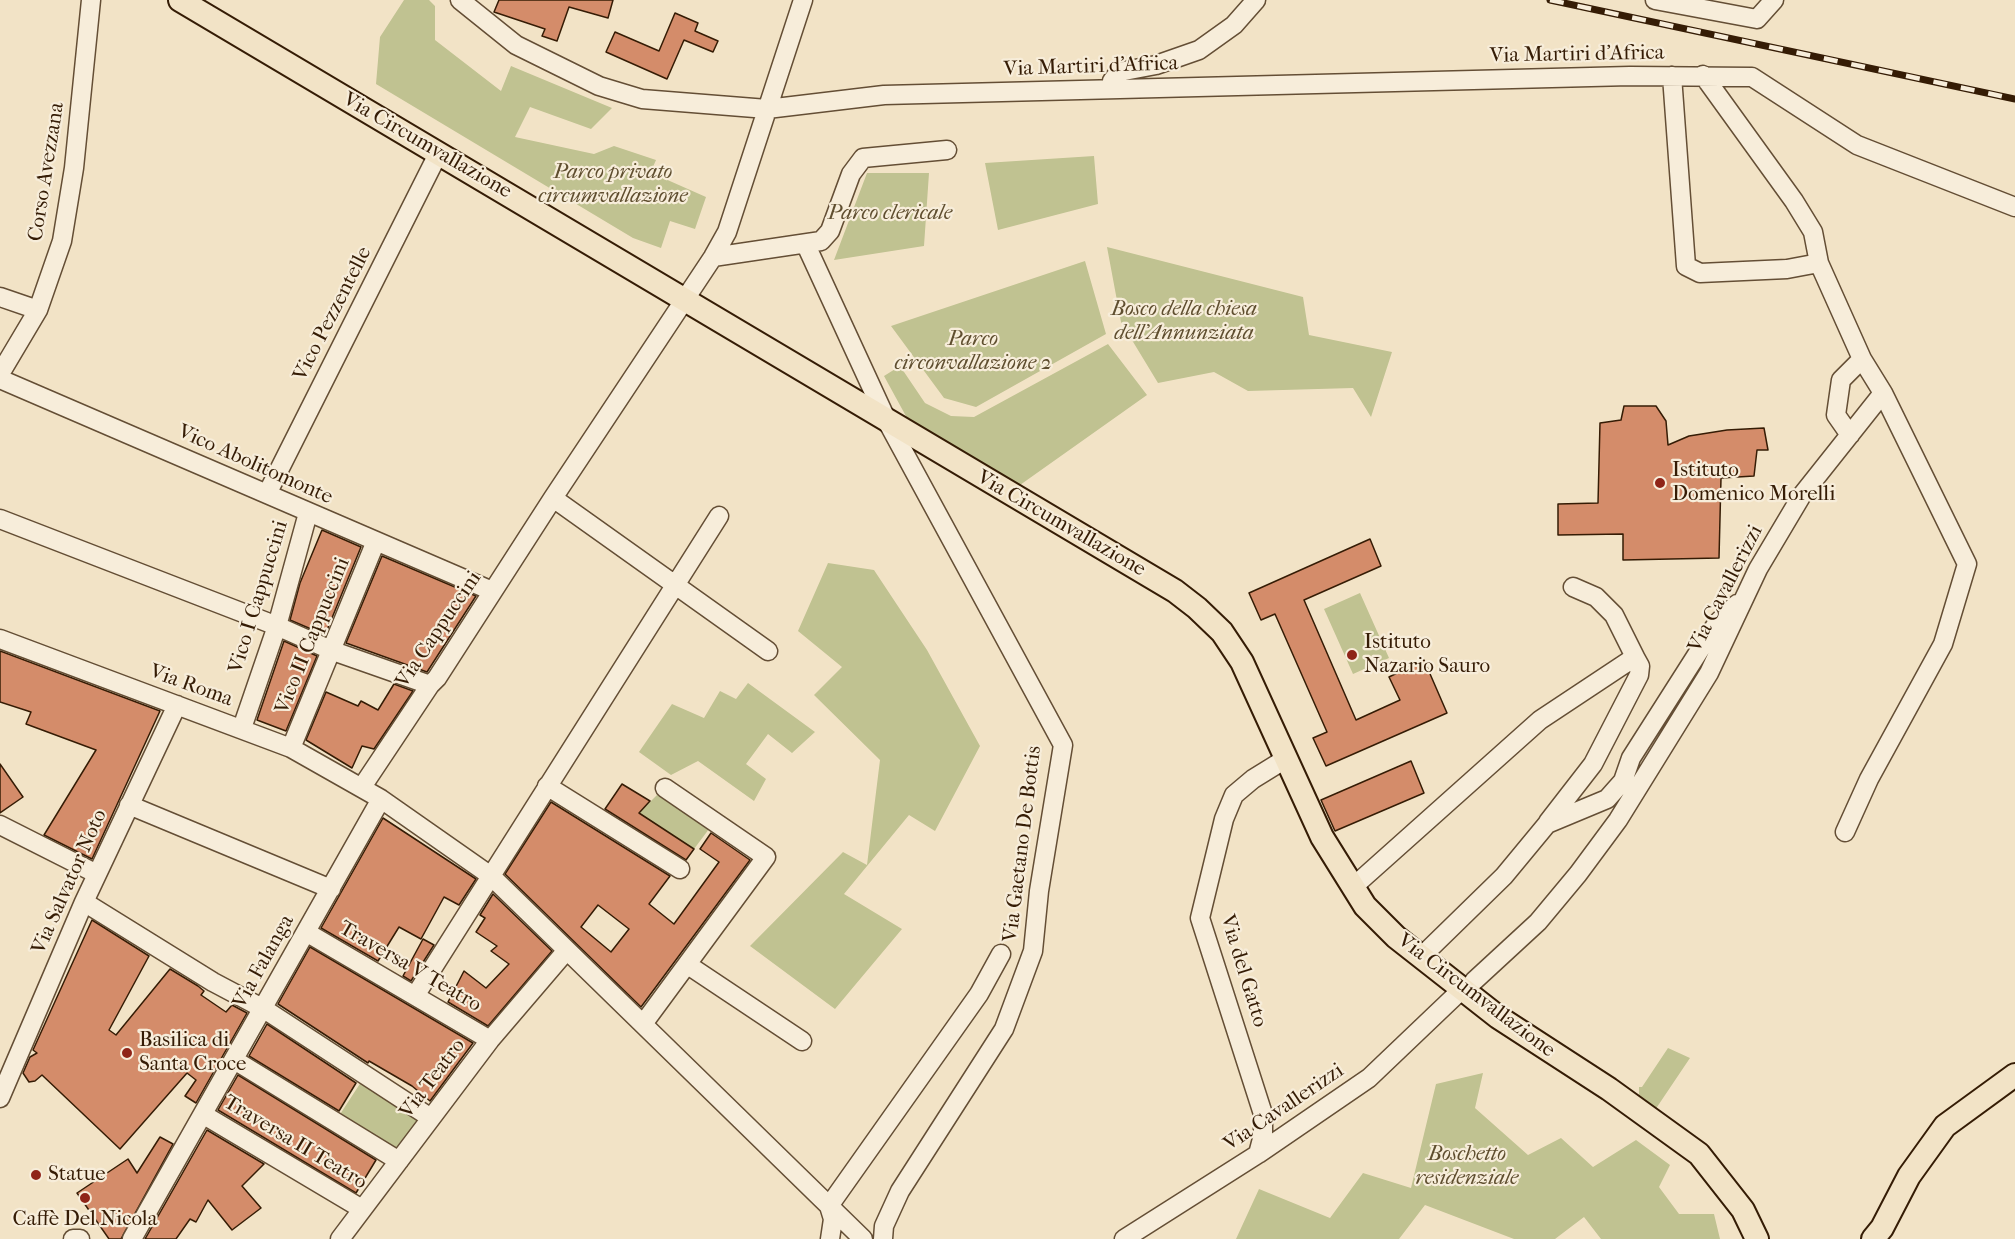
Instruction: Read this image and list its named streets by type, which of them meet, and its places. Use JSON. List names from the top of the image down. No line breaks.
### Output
{"streets":{"main road":["Via Circumvallazione"],"street":["Via Martiri d'Africa","Corso Avezzana","Vico Pezzentelle","Vico Abolitomonte","Via Cavallerizzi","Vico I Cappuccini","Via Cappuccini","Vico II Cappuccini","Via Roma","Via Gaetano De Bottis","Via Salvator Noto","Via Falanga","Traversa V Teatro","Via del Gatto","Via Teatro","Traversa II Teatro"]},"crossings":[["Via Martiri d'Africa","Via Cappuccini"],["Via Circumvallazione","Vico Pezzentelle"],["Via Circumvallazione","Via Cappuccini"],["Via Circumvallazione","Via Gaetano De Bottis"],["Via Circumvallazione","Via del Gatto"],["Vico Pezzentelle","Vico Abolitomonte"],["Vico Abolitomonte","Vico I Cappuccini"],["Vico Abolitomonte","Via Cappuccini"],["Vico Abolitomonte","Vico II Cappuccini"],["Via Cavallerizzi","Via del Gatto"],["Vico I Cappuccini","Via Roma"],["Via Cappuccini","Via Roma"],["Vico II Cappuccini","Via Roma"],["Via Roma","Via Salvator Noto"],["Via Roma","Via Falanga"],["Via Roma","Via Teatro"],["Via Falanga","Traversa V Teatro"],["Via Falanga","Traversa II Teatro"],["Traversa V Teatro","Via Teatro"],["Via Teatro","Traversa II Teatro"]],"parks":["Parco privato circumvallazione","Parco clericale","Bosco della chiesa dell'Annunziata","Parco circonvallazione 2","Boschetto residenziale"],"places":["Istituto Domenico Morelli","Istituto Nazario Sauro","Basilica di Santa Croce","Statue","Caffè Del Nicola"]}
